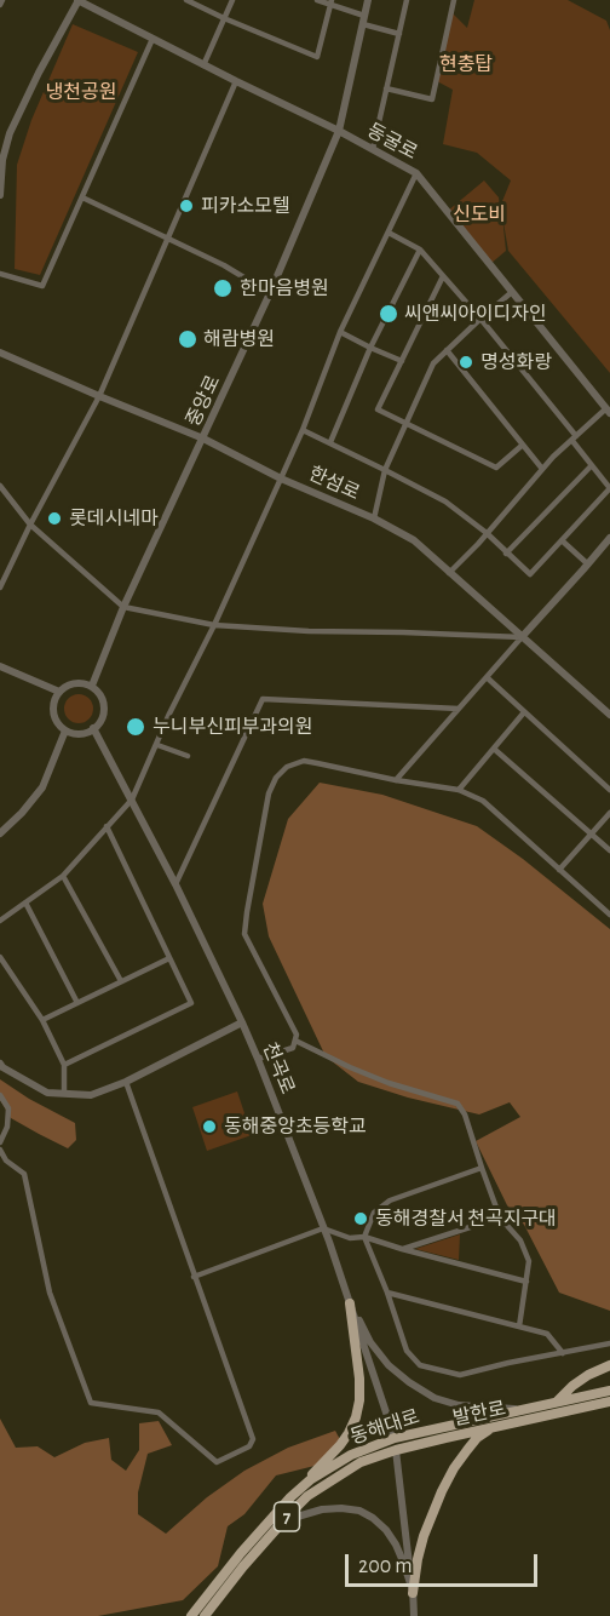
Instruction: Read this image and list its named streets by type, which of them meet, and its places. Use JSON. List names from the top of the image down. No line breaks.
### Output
{"streets":{"main road":["발한로","동해대로","7"],"street":["동굴로","중앙로","한섬로","천곡로"]},"crossings":[["동굴로","중앙로"],["중앙로","한섬로"],["중앙로","천곡로"],["천곡로","동해대로"]],"parks":["현충탑","냉천공원","신도비"],"places":["피카소모텔","한마음병원","씨앤씨아이디자인","해람병원","명성화랑","롯데시네마","누니부신피부과의원","동해중앙초등학교","동해경찰서 천곡지구대"],"scale_bar":"200 m"}
